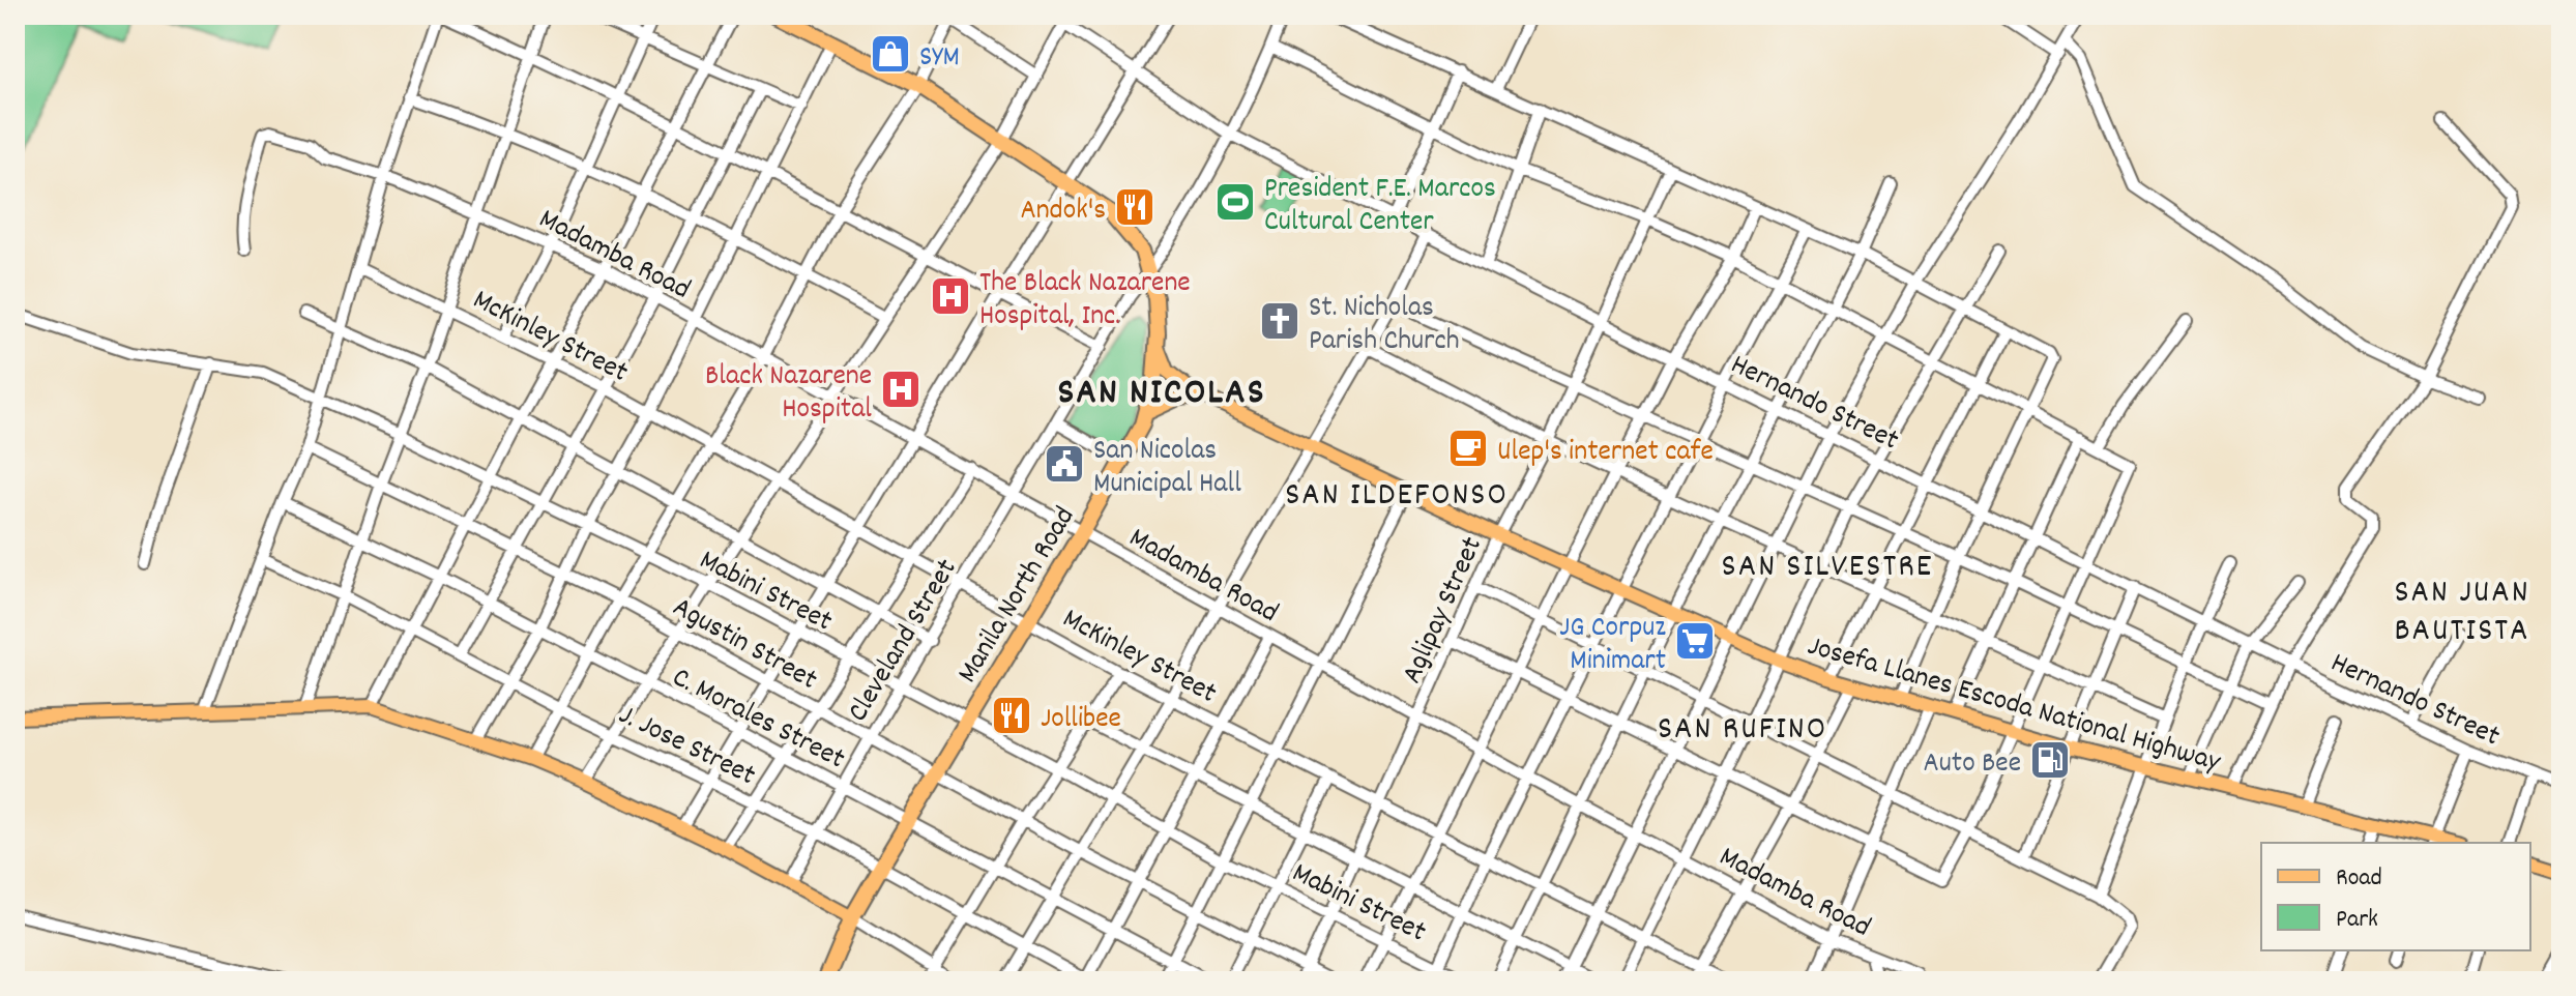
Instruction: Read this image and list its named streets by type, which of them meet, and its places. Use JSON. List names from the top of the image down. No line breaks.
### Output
{"streets":{"highway":["Manila North Road"],"main road":["Josefa Llanes Escoda National Highway"],"street":["Madamba Road","McKinley Street","Hernando Street","Mabini Street","Aglipay Street","Cleveland Street","Agustin Street","C. Morales Street","J. Jose Street"]},"crossings":[["Madamba Road","Manila North Road"],["Madamba Road","Aglipay Street"],["Madamba Road","Cleveland Street"],["McKinley Street","Manila North Road"],["McKinley Street","Aglipay Street"],["McKinley Street","Cleveland Street"],["Hernando Street","Aglipay Street"],["Mabini Street","Manila North Road"],["Mabini Street","Aglipay Street"],["Mabini Street","Cleveland Street"],["Manila North Road","Cleveland Street"],["Manila North Road","Agustin Street"],["Manila North Road","Josefa Llanes Escoda National Highway"],["Manila North Road","C. Morales Street"],["Manila North Road","J. Jose Street"],["Aglipay Street","Agustin Street"],["Aglipay Street","Josefa Llanes Escoda National Highway"],["Cleveland Street","Agustin Street"],["Cleveland Street","C. Morales Street"],["Cleveland Street","J. Jose Street"]],"districts":["SAN NICOLAS","SAN ILDEFONSO","SAN SILVESTRE","SAN JUAN BAUTISTA","SAN RUFINO"],"places":{"shop":["SYM"],"sports":["President F.E. Marcos Cultural Center"],"restaurant":["Andok's","Jollibee"],"hospital":["The Black Nazarene Hospital, Inc.","Black Nazarene Hospital"],"church":["St. Nicholas Parish Church"],"cafe":["Ulep's internet cafe"],"public building":["San Nicolas Municipal Hall"],"supermarket":["JG Corpuz Minimart"],"fuel station":["Auto Bee"]},"legend":["Road","Park"]}
